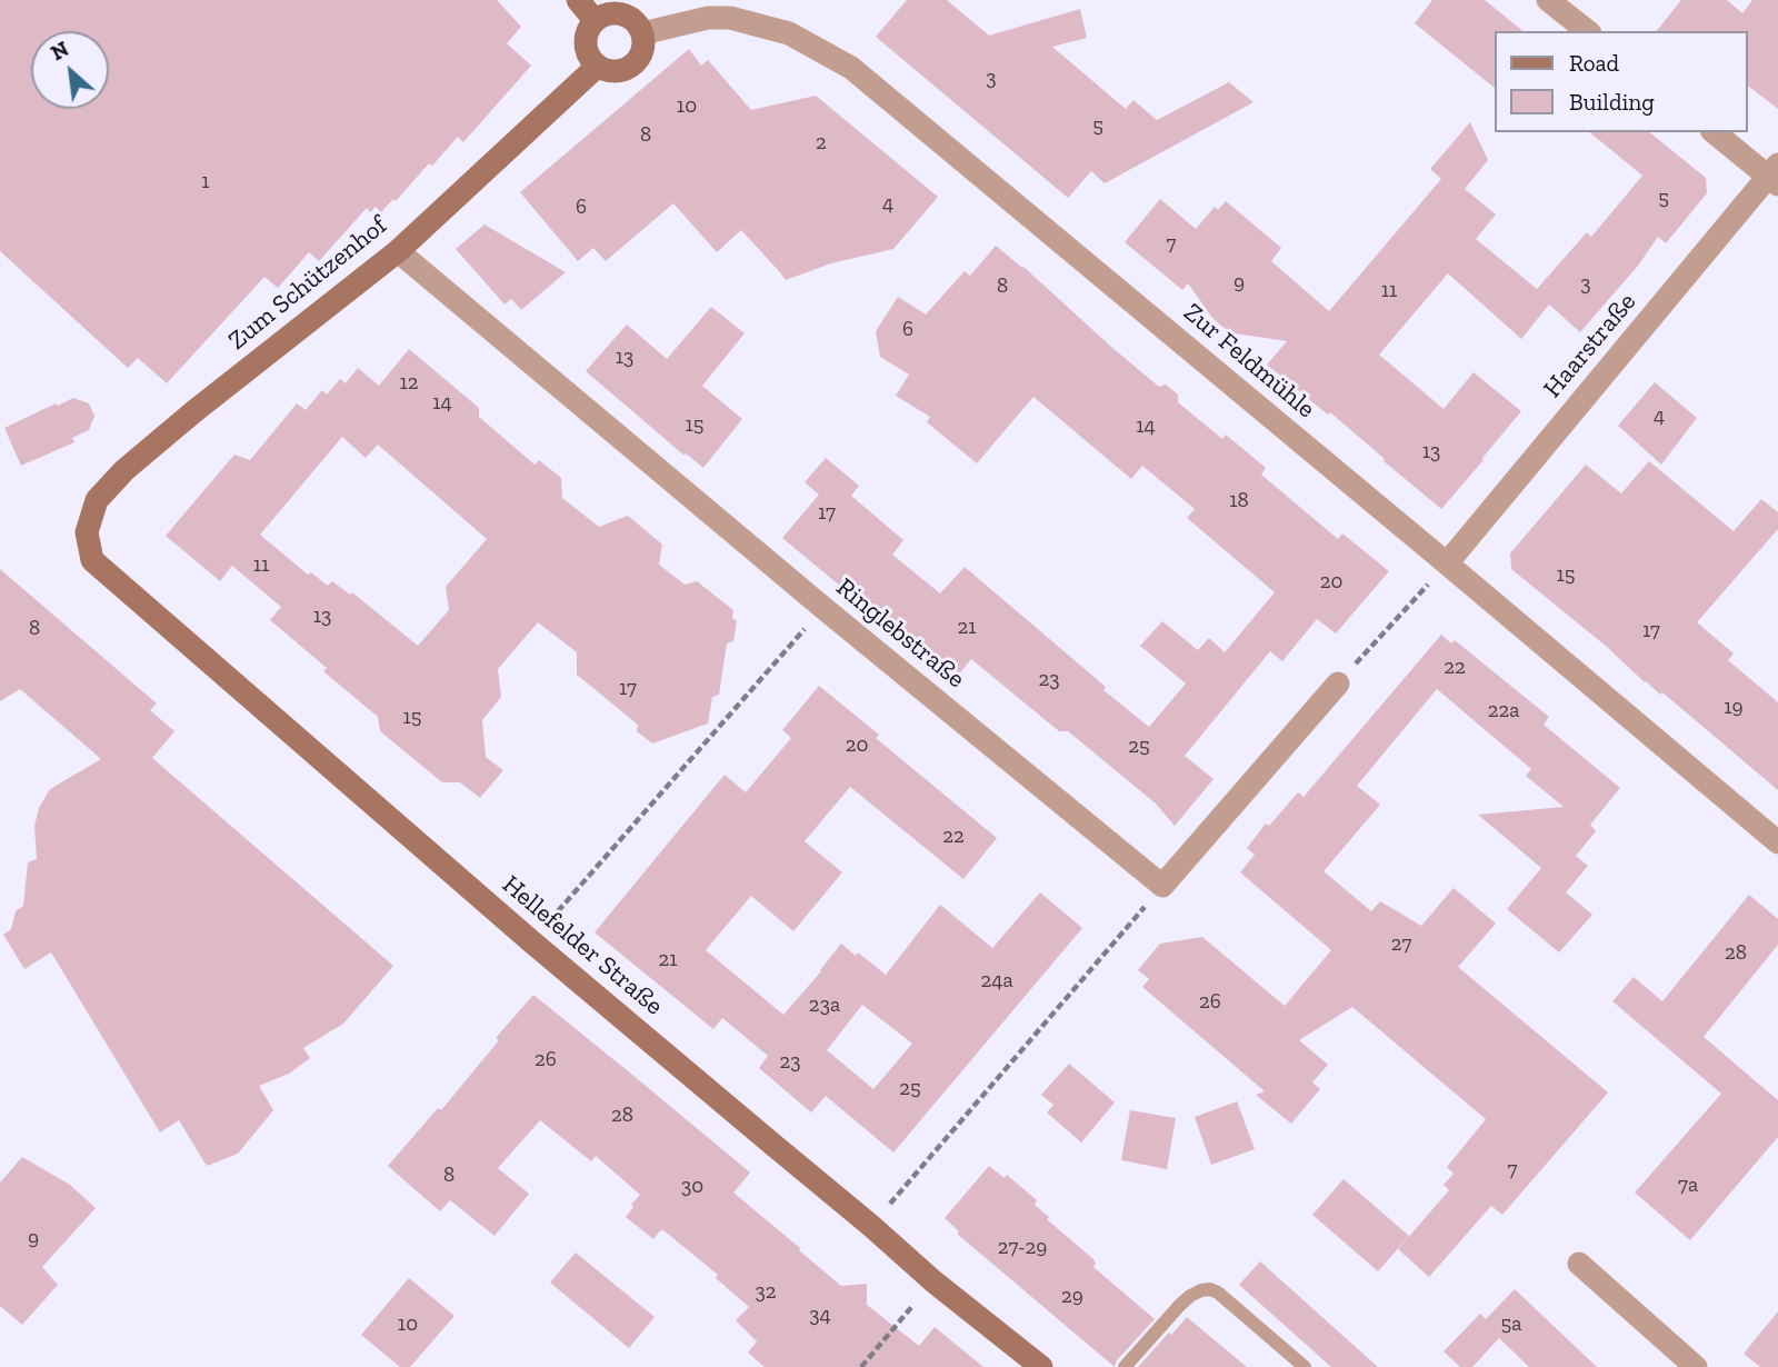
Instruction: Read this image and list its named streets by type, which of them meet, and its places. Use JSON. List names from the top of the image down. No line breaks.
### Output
{"streets":{"street":["Zum Schützenhof","Haarstraße","Zur Feldmühle","Ringlebstraße","Hellefelder Straße"]},"crossings":[["Zum Schützenhof","Zur Feldmühle"],["Zum Schützenhof","Ringlebstraße"],["Zum Schützenhof","Hellefelder Straße"],["Haarstraße","Zur Feldmühle"]],"house_numbers":["3","10","5","8","2","1","5","4","6","7","9","3","8","11","6","13","12","14","4","15","14","13","18","17","11","15","20","13","21","8","17","22","23","17","19","22a","15","20","25","22","27","28","21","24a","26","23a","26","23","25","28","7","8","7a","30","9","27-29","32","29","34","10","5a"],"legend":["Road","Building"],"north":"top left"}
